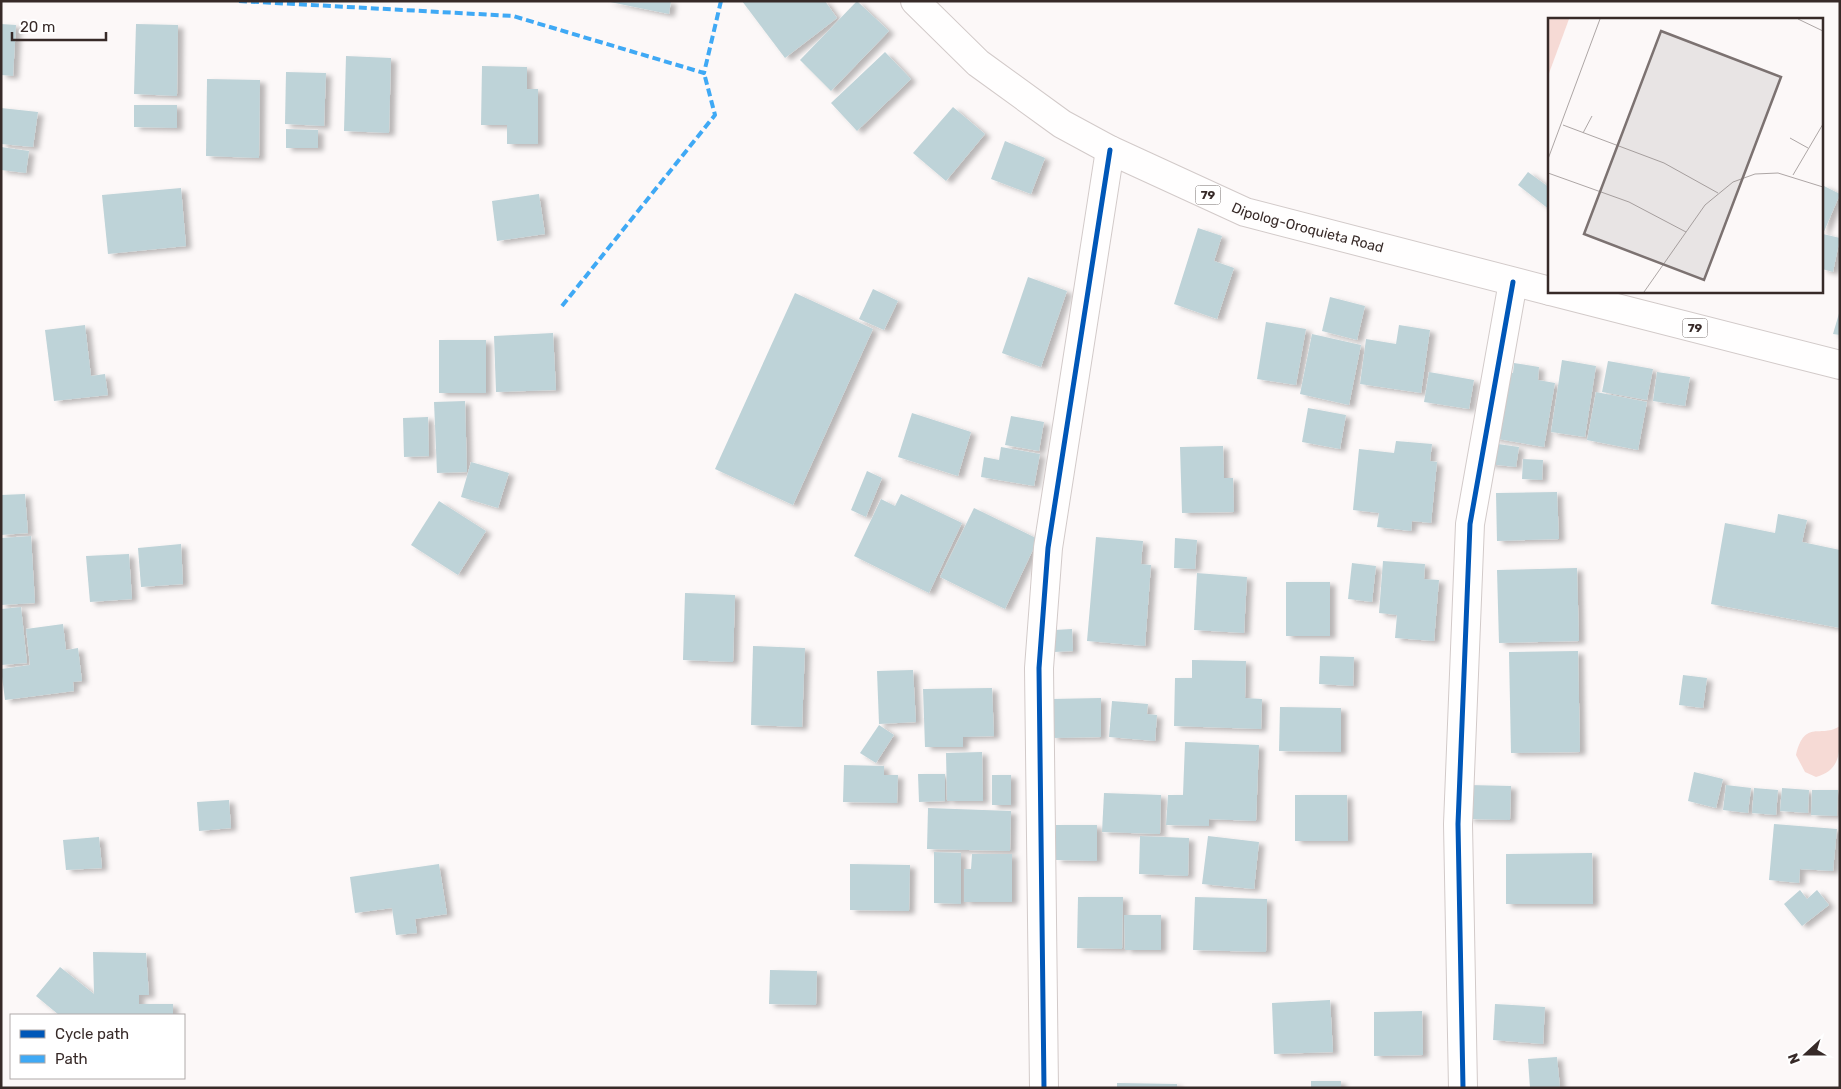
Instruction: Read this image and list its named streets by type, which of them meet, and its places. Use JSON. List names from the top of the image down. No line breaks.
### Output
{"streets":{"main road":["79","Dipolog-Oroquieta Road"]},"legend":["Cycle path","Path"],"scale_bar":"20 m","north":"left"}
